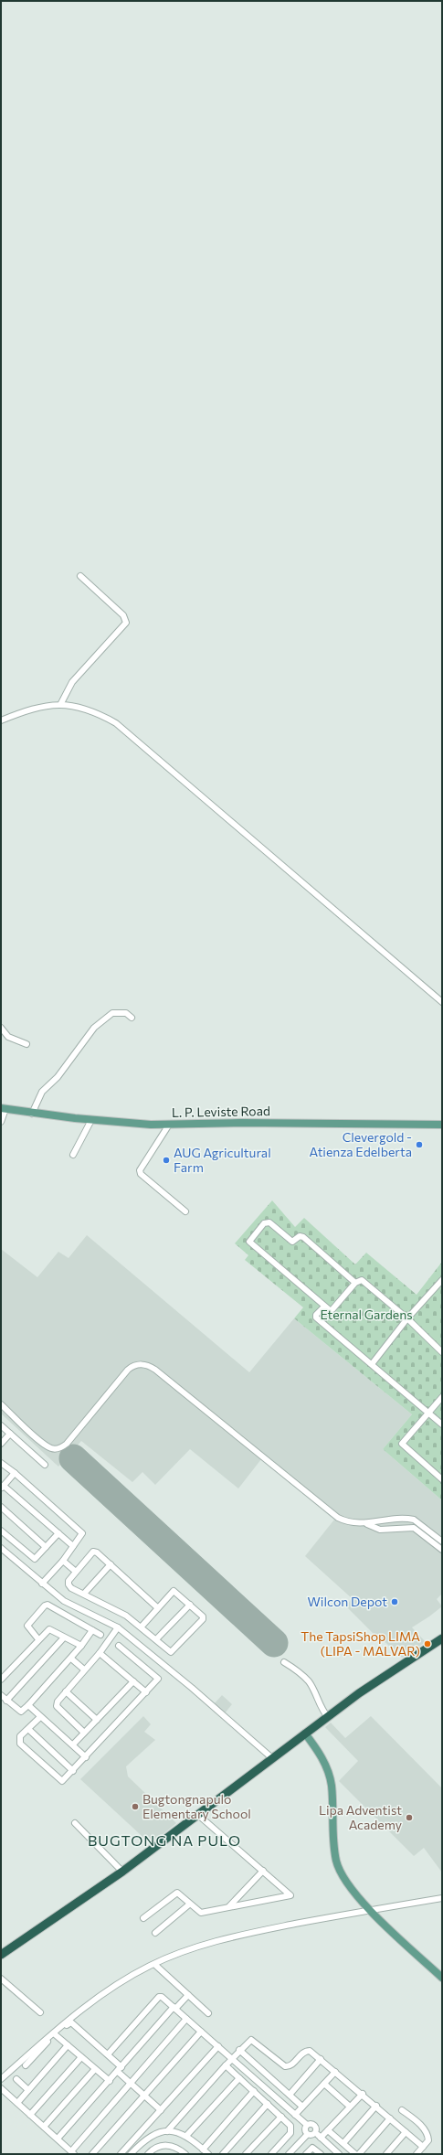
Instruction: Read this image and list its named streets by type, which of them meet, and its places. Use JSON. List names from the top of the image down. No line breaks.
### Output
{"streets":{"main road":["L. P. Leviste Road"]},"districts":["BUGTONG NA PULO"],"parks":["Eternal Gardens"],"places":["Clevergold - Atienza Edelberta","AUG Agricultural Farm","Wilcon Depot","The TapsiShop LIMA (LIPA - MALVAR)","Bugtongnapulo Elementary School","Lipa Adventist Academy"]}
